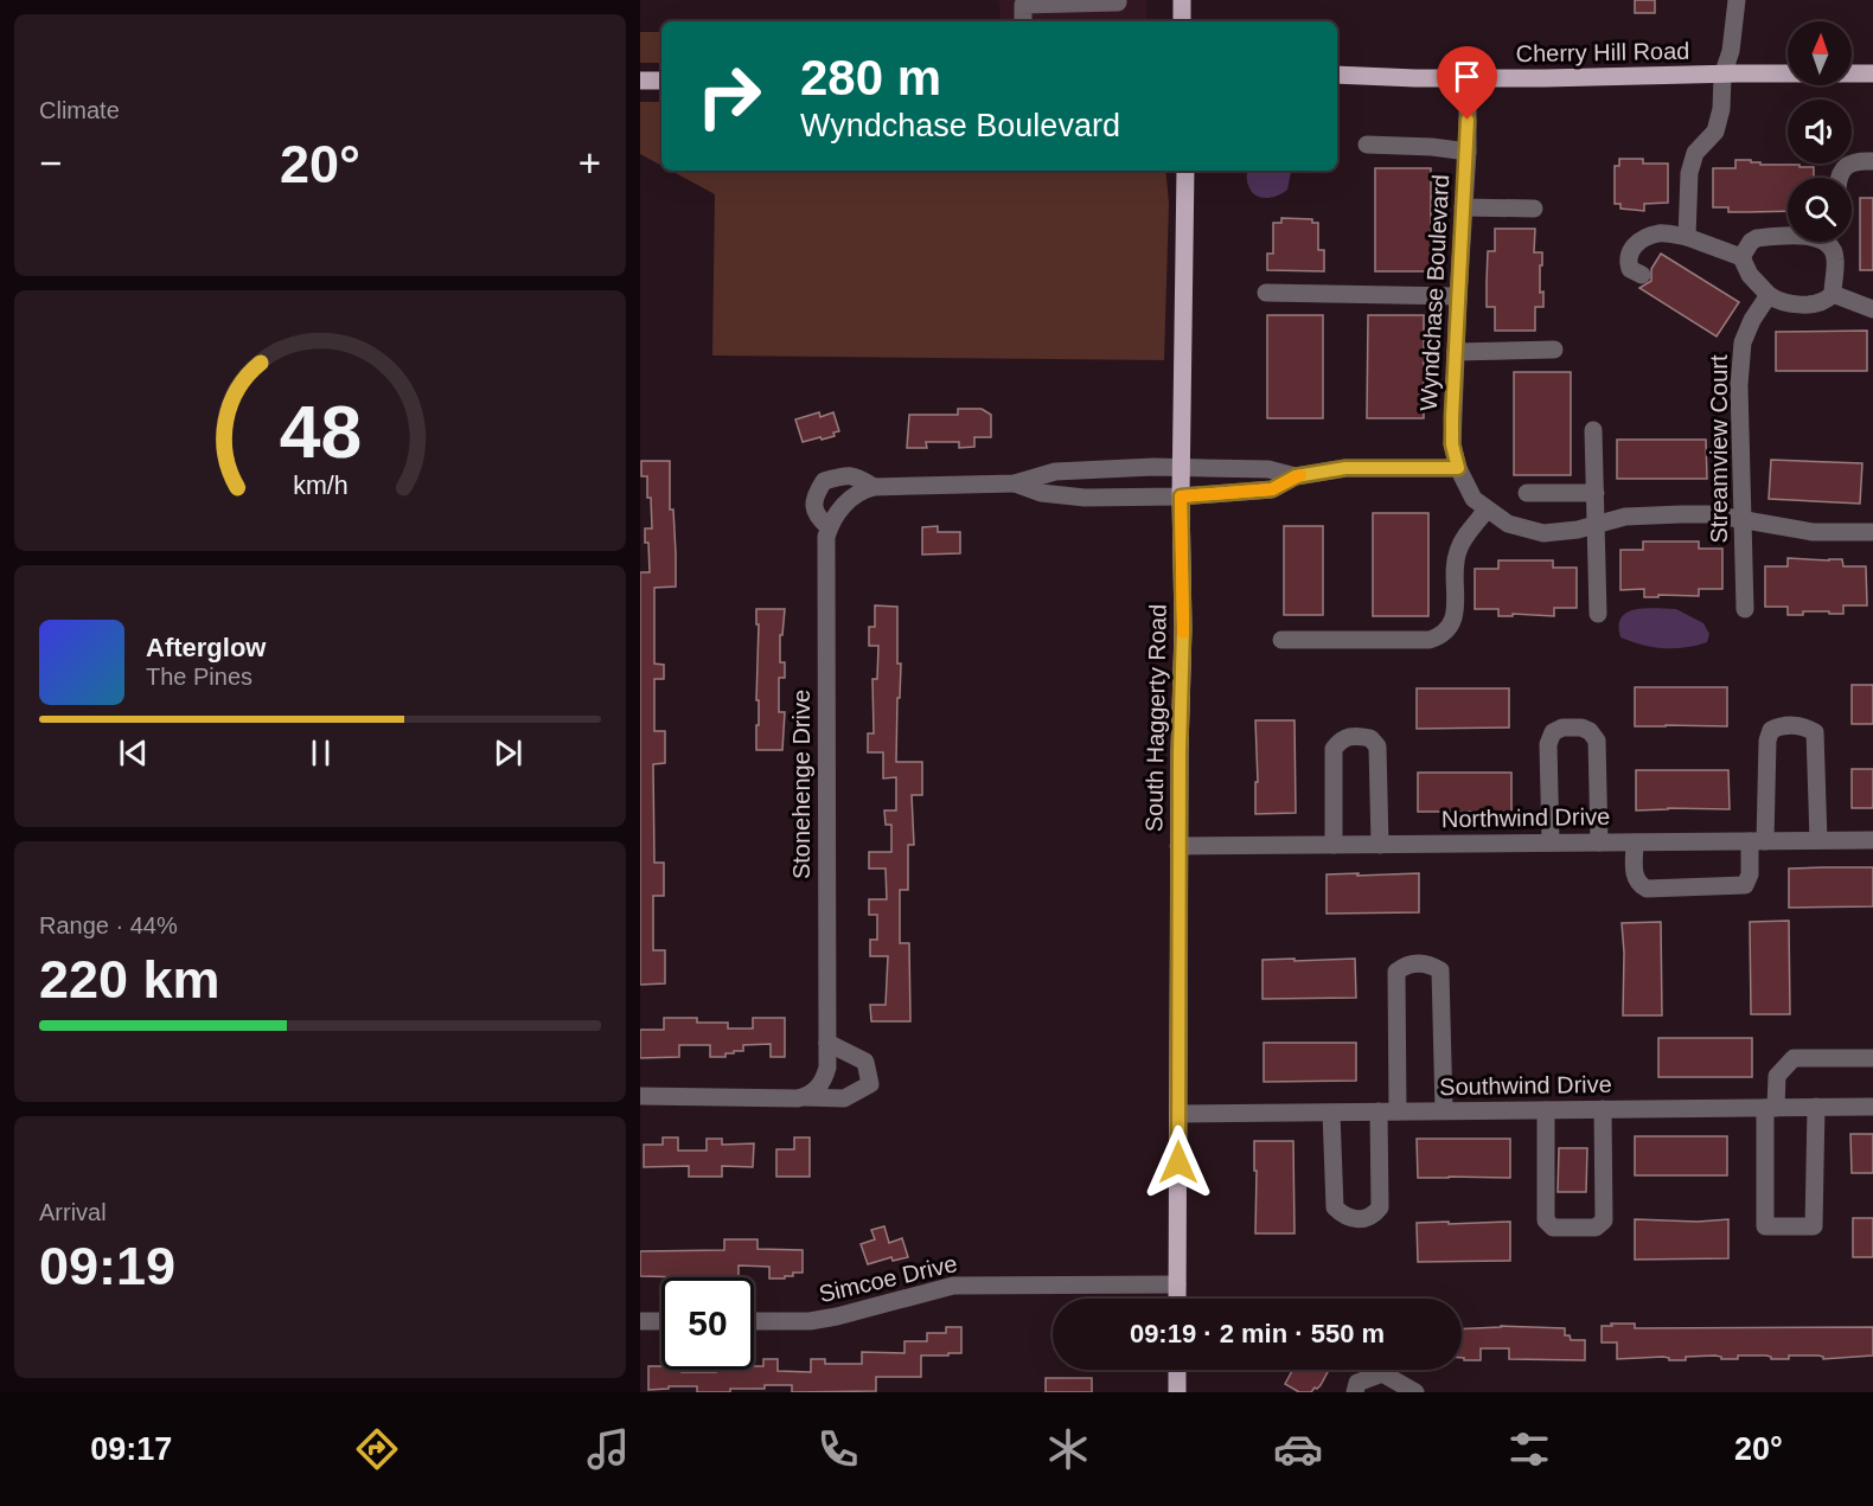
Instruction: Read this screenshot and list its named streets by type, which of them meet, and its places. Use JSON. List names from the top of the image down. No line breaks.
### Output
{"streets":{"main road":["Cherry Hill Road","South Haggerty Road"],"street":["Wyndchase Boulevard","Streamview Court","Stonehenge Drive","Northwind Drive","Southwind Drive","Simcoe Drive"]},"crossings":[["Cherry Hill Road","Wyndchase Boulevard"],["Wyndchase Boulevard","Streamview Court"],["South Haggerty Road","Stonehenge Drive"],["South Haggerty Road","Northwind Drive"],["South Haggerty Road","Southwind Drive"],["South Haggerty Road","Simcoe Drive"]],"north":"top","page":{"tile":["Climate",["Range · 44%","220 km"],["Arrival","09:19"]],"turn":["280 m","Wyndchase Boulevard"],"heat":["−","20°","+"],"song":["Afterglow","The Pines"],"limit":"50","trip":"09:19 · 2 min · 550 m","tabs":["09:17","20°"],"gauge":["48","km/h"]}}
